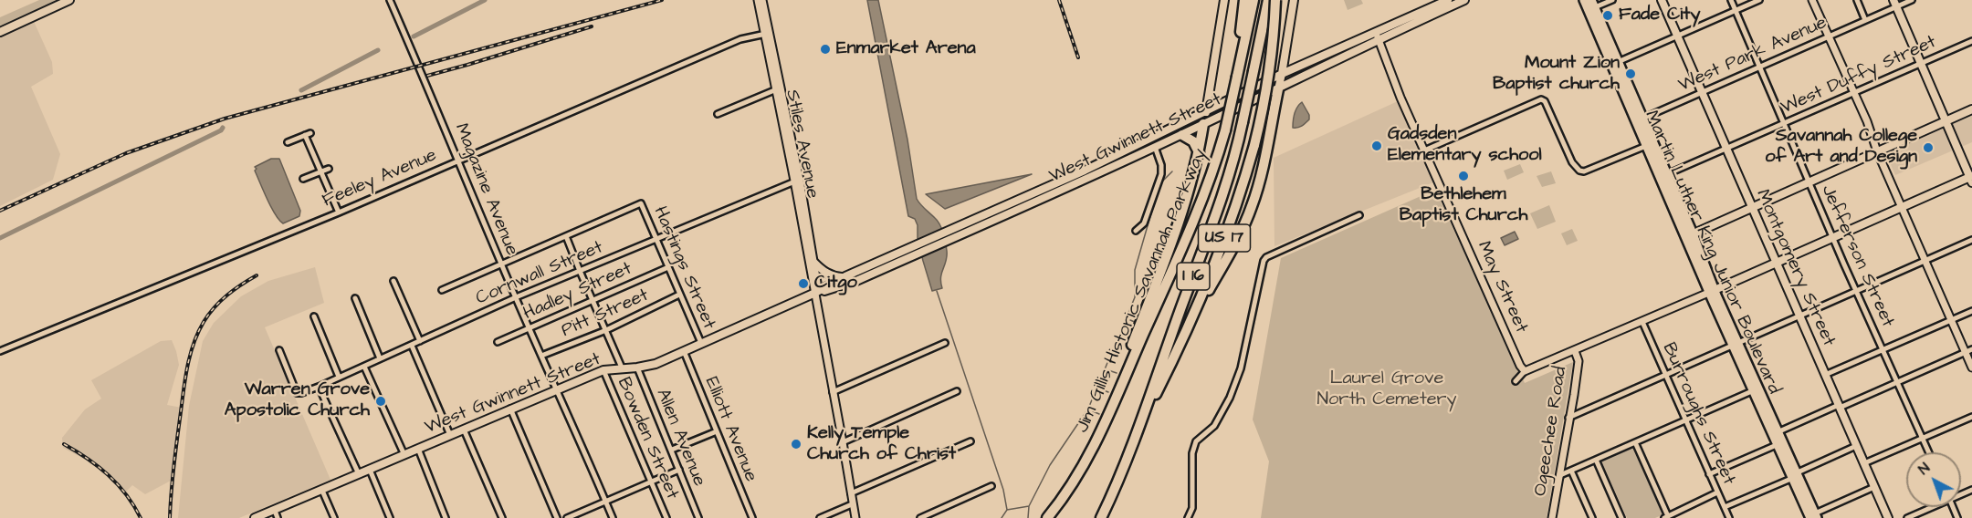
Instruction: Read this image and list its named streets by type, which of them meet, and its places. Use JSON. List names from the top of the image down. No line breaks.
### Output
{"streets":{"highway":["US 17","I 16","Jim Gillis Historic Savannah Parkway"],"main road":["West Gwinnett Street","Martin Luther King Junior Boulevard","Montgomery Street"],"street":["West Park Avenue","West Duffy Street","Stiles Avenue","Feeley Avenue","Magazine Avenue","Jefferson Street","Hastings Street","Cornwall Street","May Street","Hadley Street","Pitt Street","Burroughs Street","Elliott Avenue","Ogeechee Road","Allen Avenue","Bowden Street"]},"crossings":[["West Park Avenue","Martin Luther King Junior Boulevard"],["West Park Avenue","Jefferson Street"],["West Park Avenue","Montgomery Street"],["West Duffy Street","Martin Luther King Junior Boulevard"],["West Duffy Street","Jefferson Street"],["West Duffy Street","Montgomery Street"],["West Gwinnett Street","Stiles Avenue"],["West Gwinnett Street","Magazine Avenue"],["West Gwinnett Street","Hastings Street"],["West Gwinnett Street","May Street"],["West Gwinnett Street","Elliott Avenue"],["West Gwinnett Street","Allen Avenue"],["West Gwinnett Street","Bowden Street"],["Stiles Avenue","Feeley Avenue"],["Stiles Avenue","Cornwall Street"],["Feeley Avenue","Magazine Avenue"],["Magazine Avenue","Cornwall Street"],["Magazine Avenue","Hadley Street"],["Magazine Avenue","Pitt Street"],["US 17","Jim Gillis Historic Savannah Parkway"],["Hastings Street","Cornwall Street"],["Hastings Street","Hadley Street"],["Hastings Street","Pitt Street"]],"parks":["Laurel Grove North Cemetery"],"places":["Fade City","Enmarket Arena","Mount Zion Baptist church","Gadsden Elementary school","Savannah College of Art and Design","Bethlehem Baptist Church","Citgo","Warren Grove Apostolic Church","Kelly Temple Church of Christ"],"north":"top left"}
